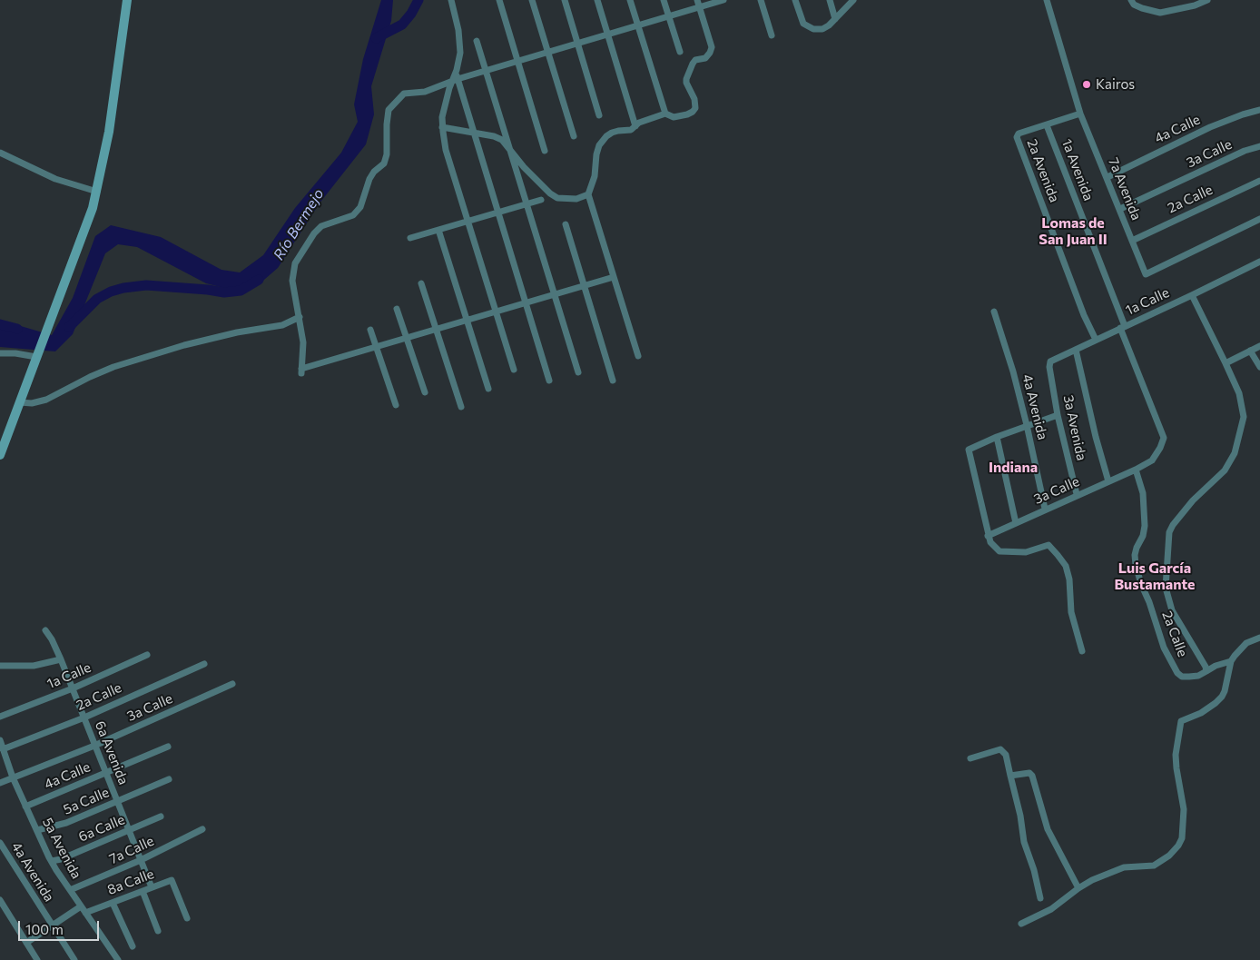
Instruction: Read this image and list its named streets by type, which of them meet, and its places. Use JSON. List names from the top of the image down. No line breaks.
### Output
{"streets":{"street":["4a Calle","3a Calle","1a Avenida","2a Avenida","7a Avenida","2a Calle","1a Calle","4a Avenida","3a Avenida","6a Avenida","5a Calle","6a Calle","5a Avenida","7a Calle","8a Calle"]},"crossings":[["4a Calle","7a Avenida"],["4a Calle","6a Avenida"],["4a Calle","5a Avenida"],["3a Calle","1a Avenida"],["3a Calle","7a Avenida"],["3a Calle","2a Calle"],["3a Calle","4a Avenida"],["3a Calle","3a Avenida"],["3a Calle","6a Avenida"],["3a Calle","5a Avenida"],["1a Avenida","2a Avenida"],["1a Avenida","2a Calle"],["1a Avenida","1a Calle"],["2a Avenida","1a Calle"],["7a Avenida","2a Calle"],["7a Avenida","1a Calle"],["2a Calle","6a Avenida"],["2a Calle","5a Avenida"],["1a Calle","3a Avenida"],["1a Calle","6a Avenida"],["6a Avenida","5a Calle"],["6a Avenida","6a Calle"],["6a Avenida","7a Calle"],["6a Avenida","8a Calle"],["5a Calle","5a Avenida"],["6a Calle","5a Avenida"],["5a Avenida","7a Calle"],["5a Avenida","8a Calle"]],"districts":["Lomas de San Juan II","Indiana","Luis García Bustamante"],"water":["Río Bermejo"],"places":["Kairos"],"scale_bar":"100 m"}
